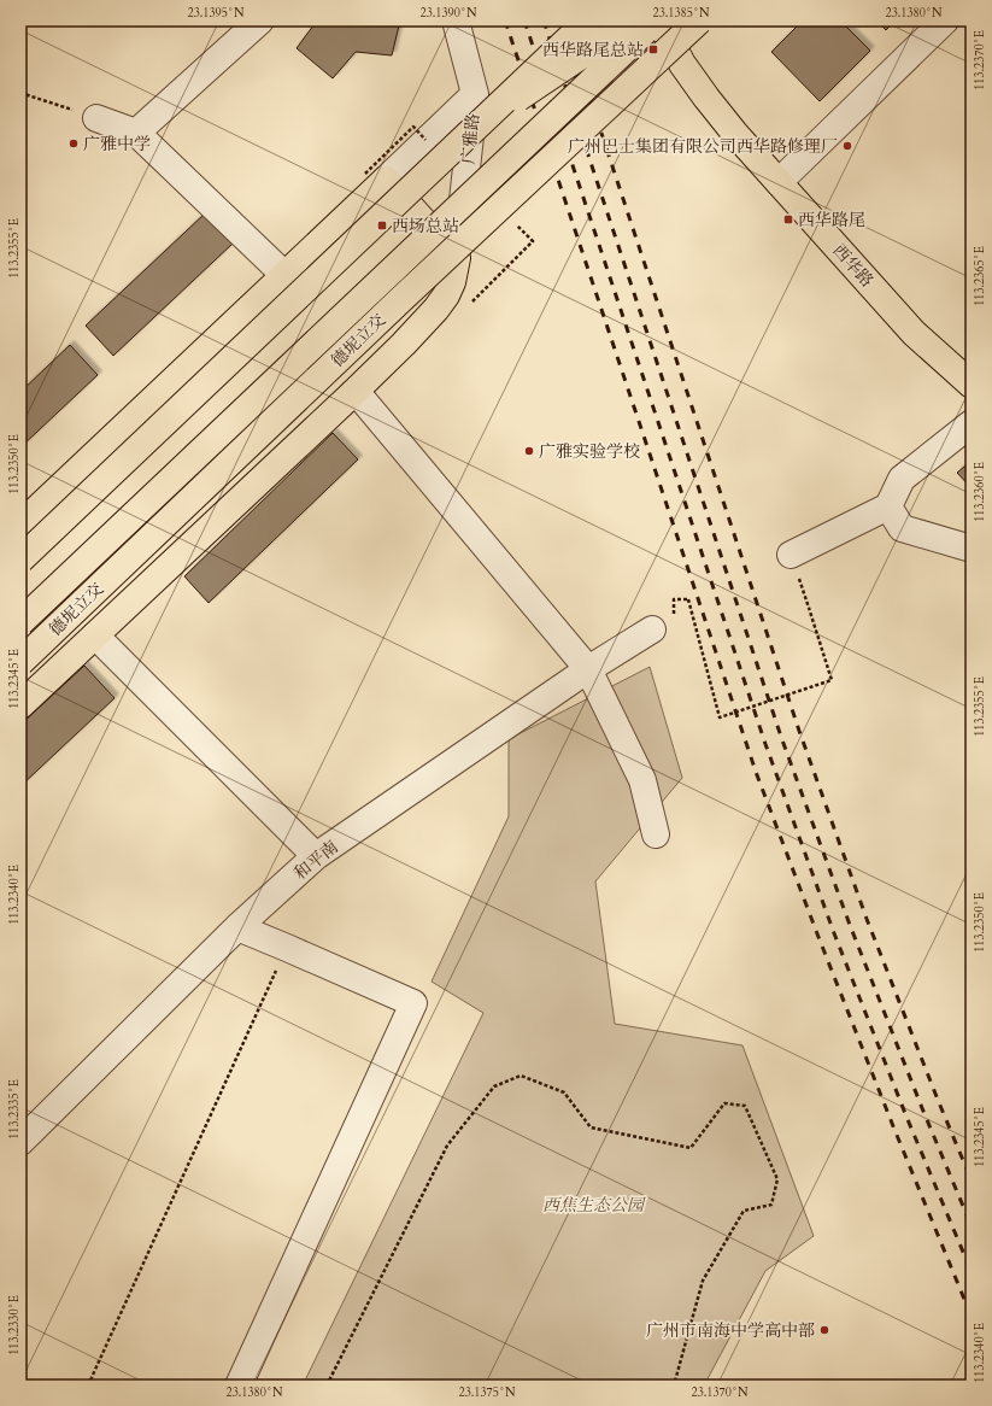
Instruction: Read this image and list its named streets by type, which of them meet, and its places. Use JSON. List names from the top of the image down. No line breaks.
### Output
{"streets":{"main road":["西华路","德坭立交"],"street":["广雅路","和平南"]},"crossings":[["西华路","德坭立交"]],"parks":["西焦生态公园"],"places":{"transit":["西华路尾总站","西华路尾","西场总站"],"other":["广雅中学","广州巴士集团有限公司西华路修理厂","广雅实验学校","广州市南海中学高中部"]},"coordinates":["23.1395°N","23.1390°N","23.1385°N","23.1380°N","113.2370°E","113.2355°E","113.2365°E","113.2350°E","113.2360°E","113.2345°E","113.2340°E","113.2335°E","113.2330°E","23.1375°N","23.1370°N"]}
